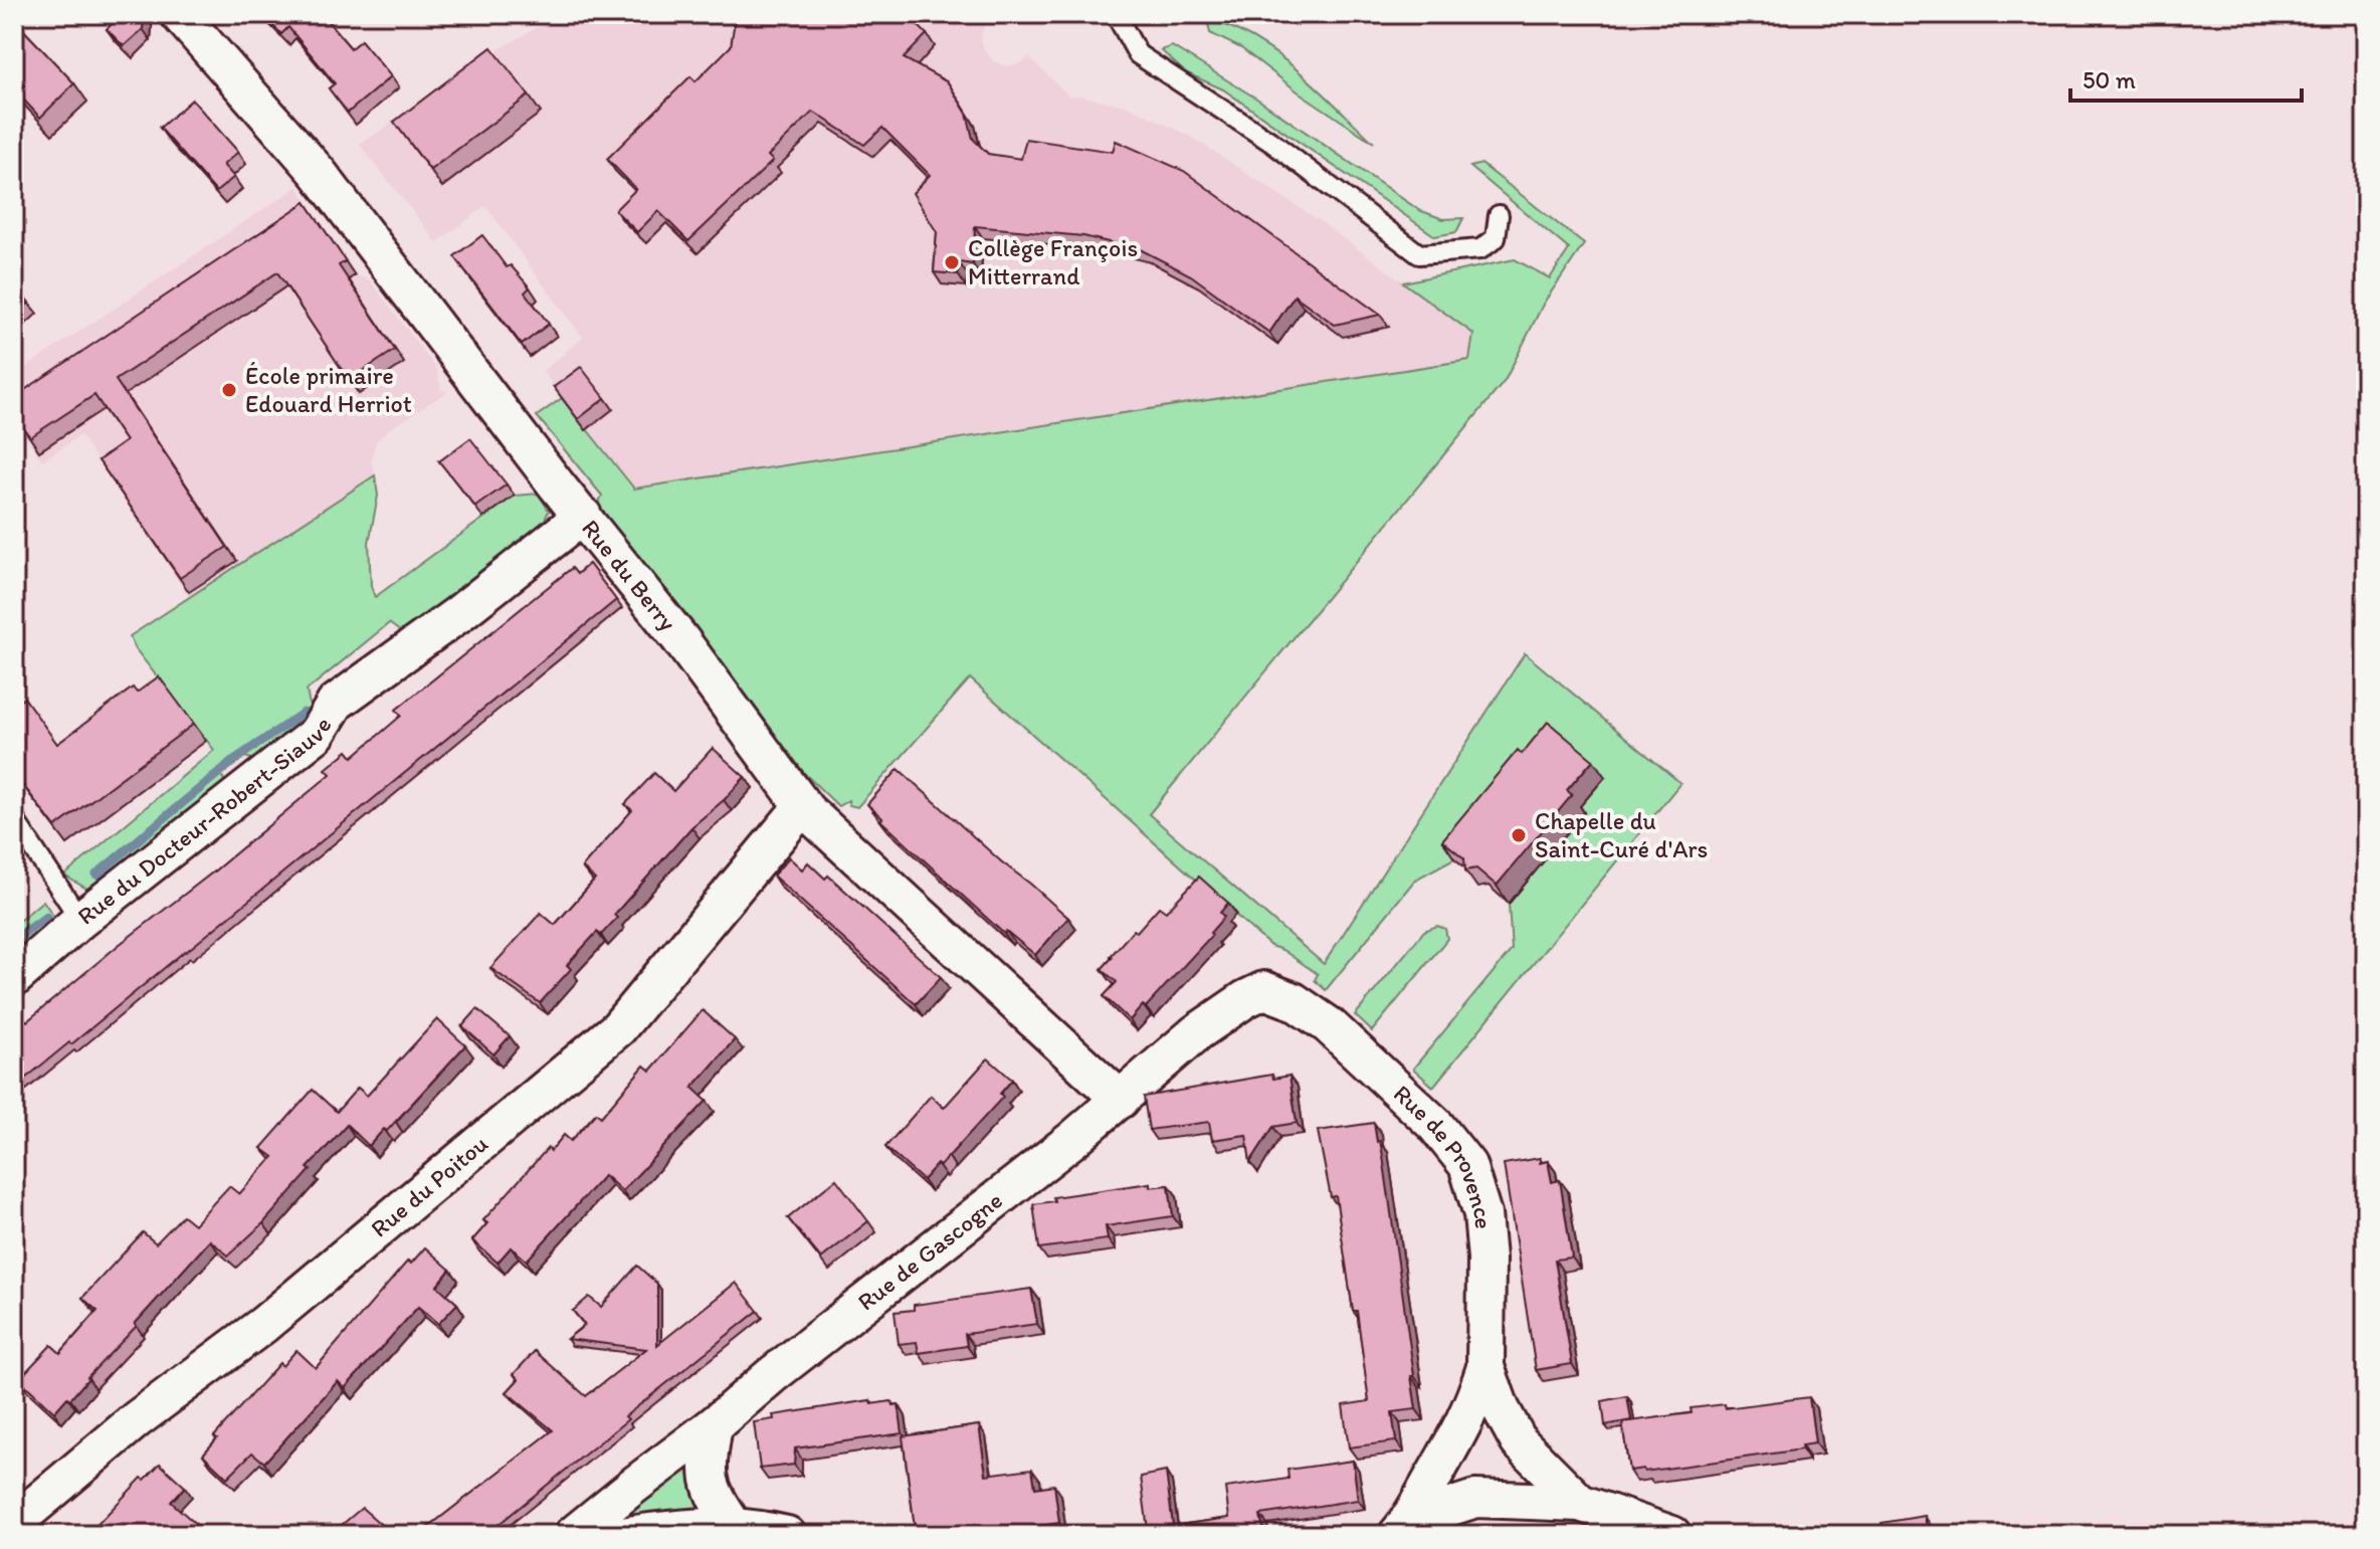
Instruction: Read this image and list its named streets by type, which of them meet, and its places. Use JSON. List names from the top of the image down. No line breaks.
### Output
{"streets":{"street":["Rue du Berry","Rue du Docteur-Robert-Siauve","Rue de Provence","Rue du Poitou","Rue de Gascogne"]},"crossings":[["Rue du Berry","Rue du Docteur-Robert-Siauve"],["Rue du Berry","Rue du Poitou"],["Rue du Berry","Rue de Gascogne"],["Rue de Provence","Rue de Gascogne"]],"places":["Collège François Mitterrand","École primaire Edouard Herriot","Chapelle du Saint-Curé d'Ars"],"scale_bar":"50 m"}
